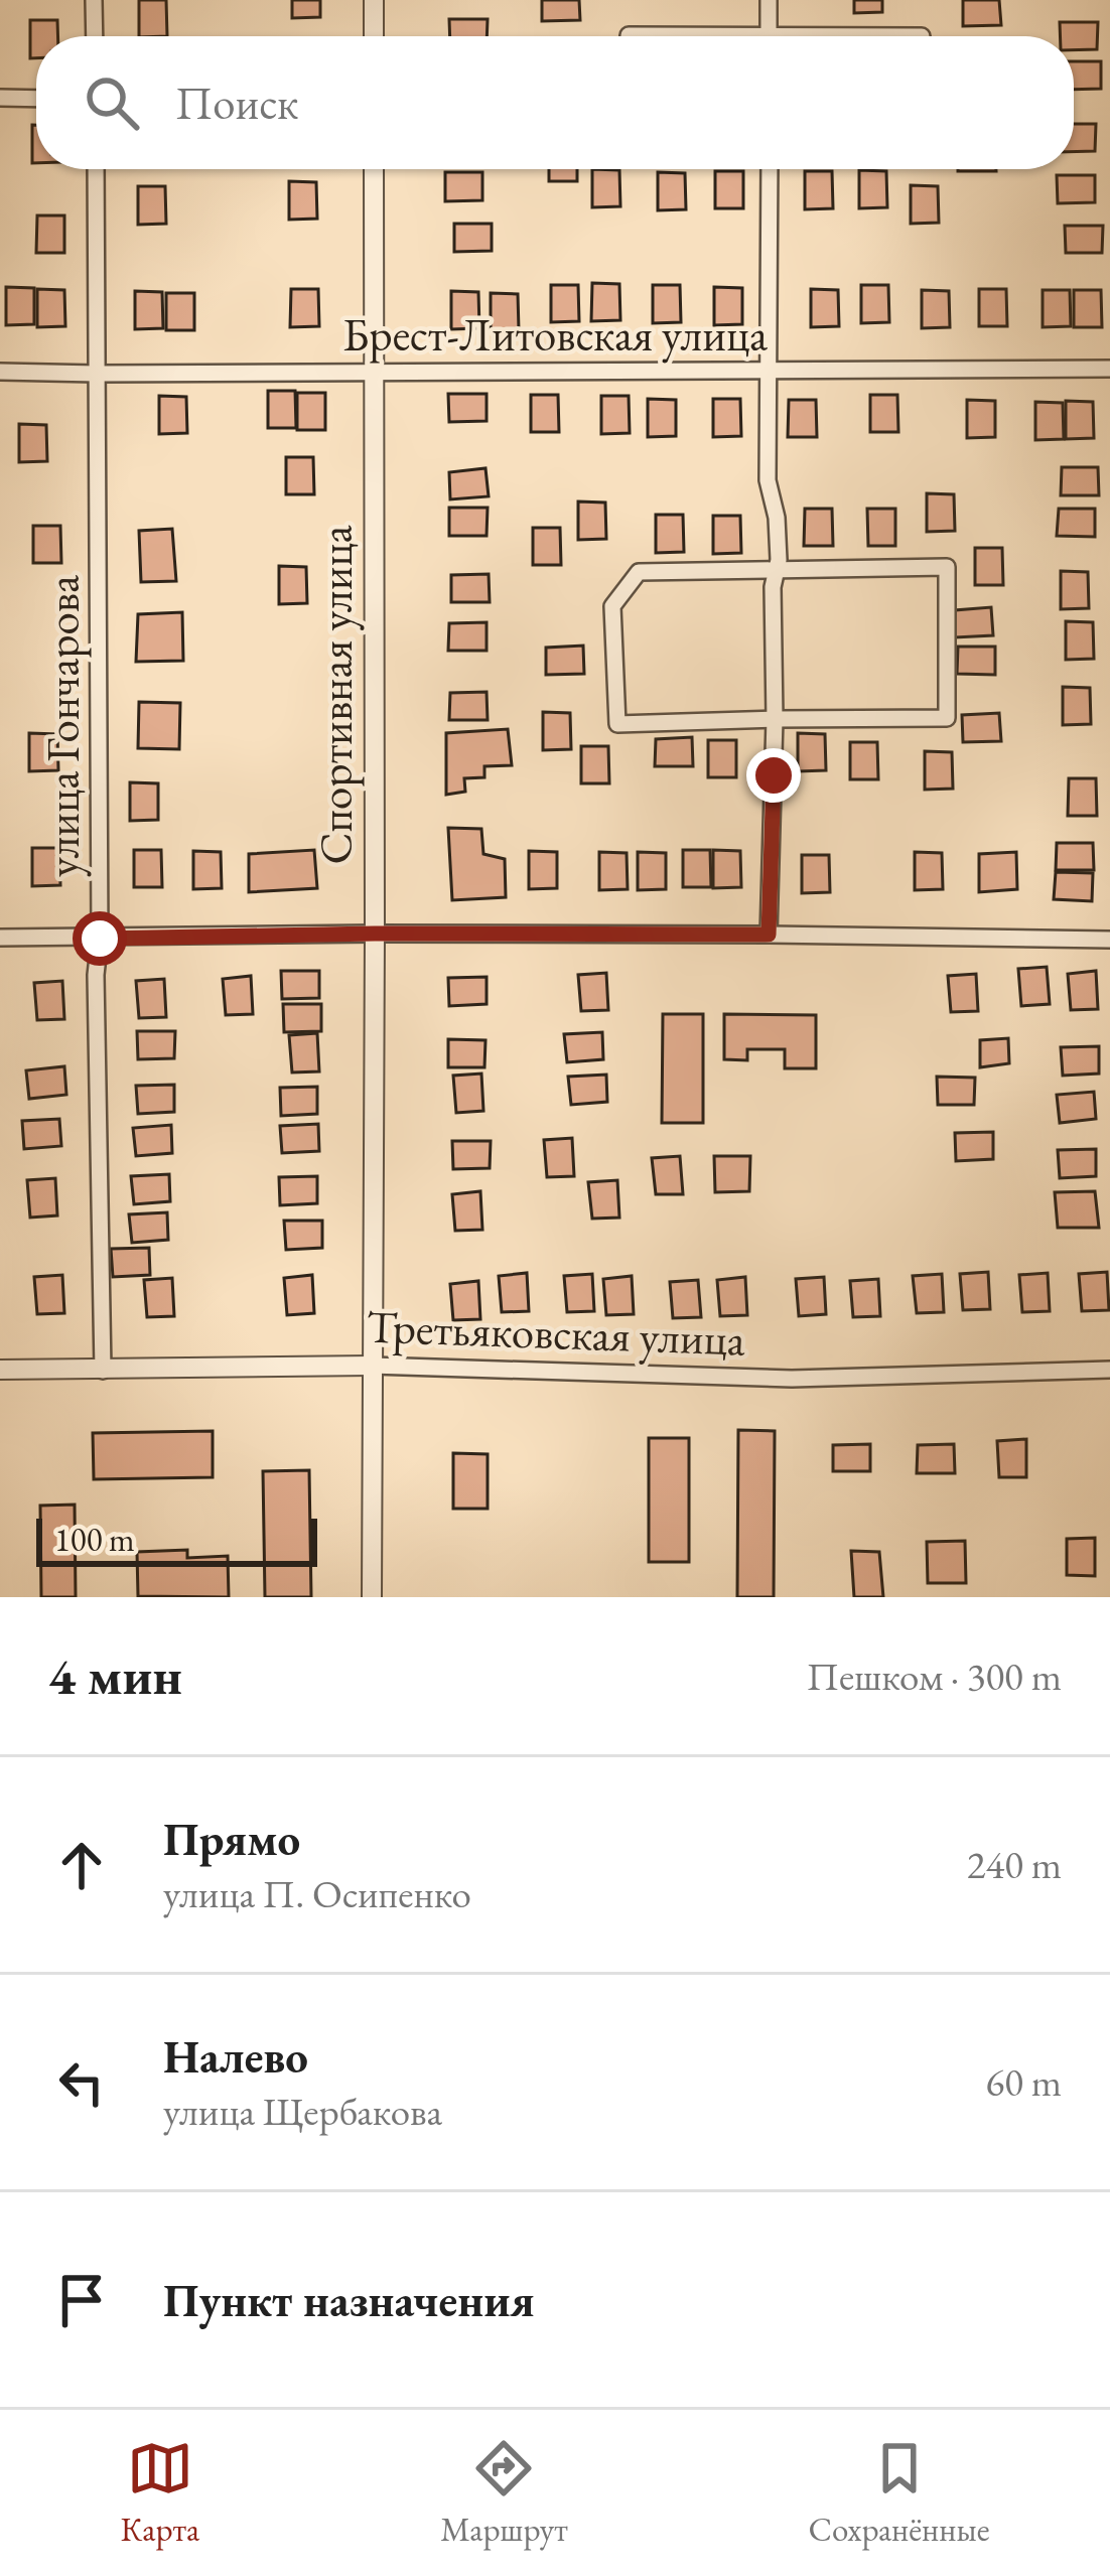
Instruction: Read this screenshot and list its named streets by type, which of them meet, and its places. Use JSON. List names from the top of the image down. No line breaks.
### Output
{"streets":{"street":["Брест-Литовская улица","Спортивная улица","улица Гончарова","Третьяковская улица"]},"crossings":[["Брест-Литовская улица","Спортивная улица"],["Брест-Литовская улица","улица Гончарова"],["Спортивная улица","Третьяковская улица"],["улица Гончарова","Третьяковская улица"]],"scale_bar":"100 m","page":{"search":"Поиск","scale":"100 m","heading":["4 мин","Пешком · 300 m"],"list":[["Прямо","улица П. Осипенко","240 m"],["Налево","улица Щербакова","60 m"],"Пункт назначения"],"nav":["Карта","Маршрут","Сохранённые"]}}
